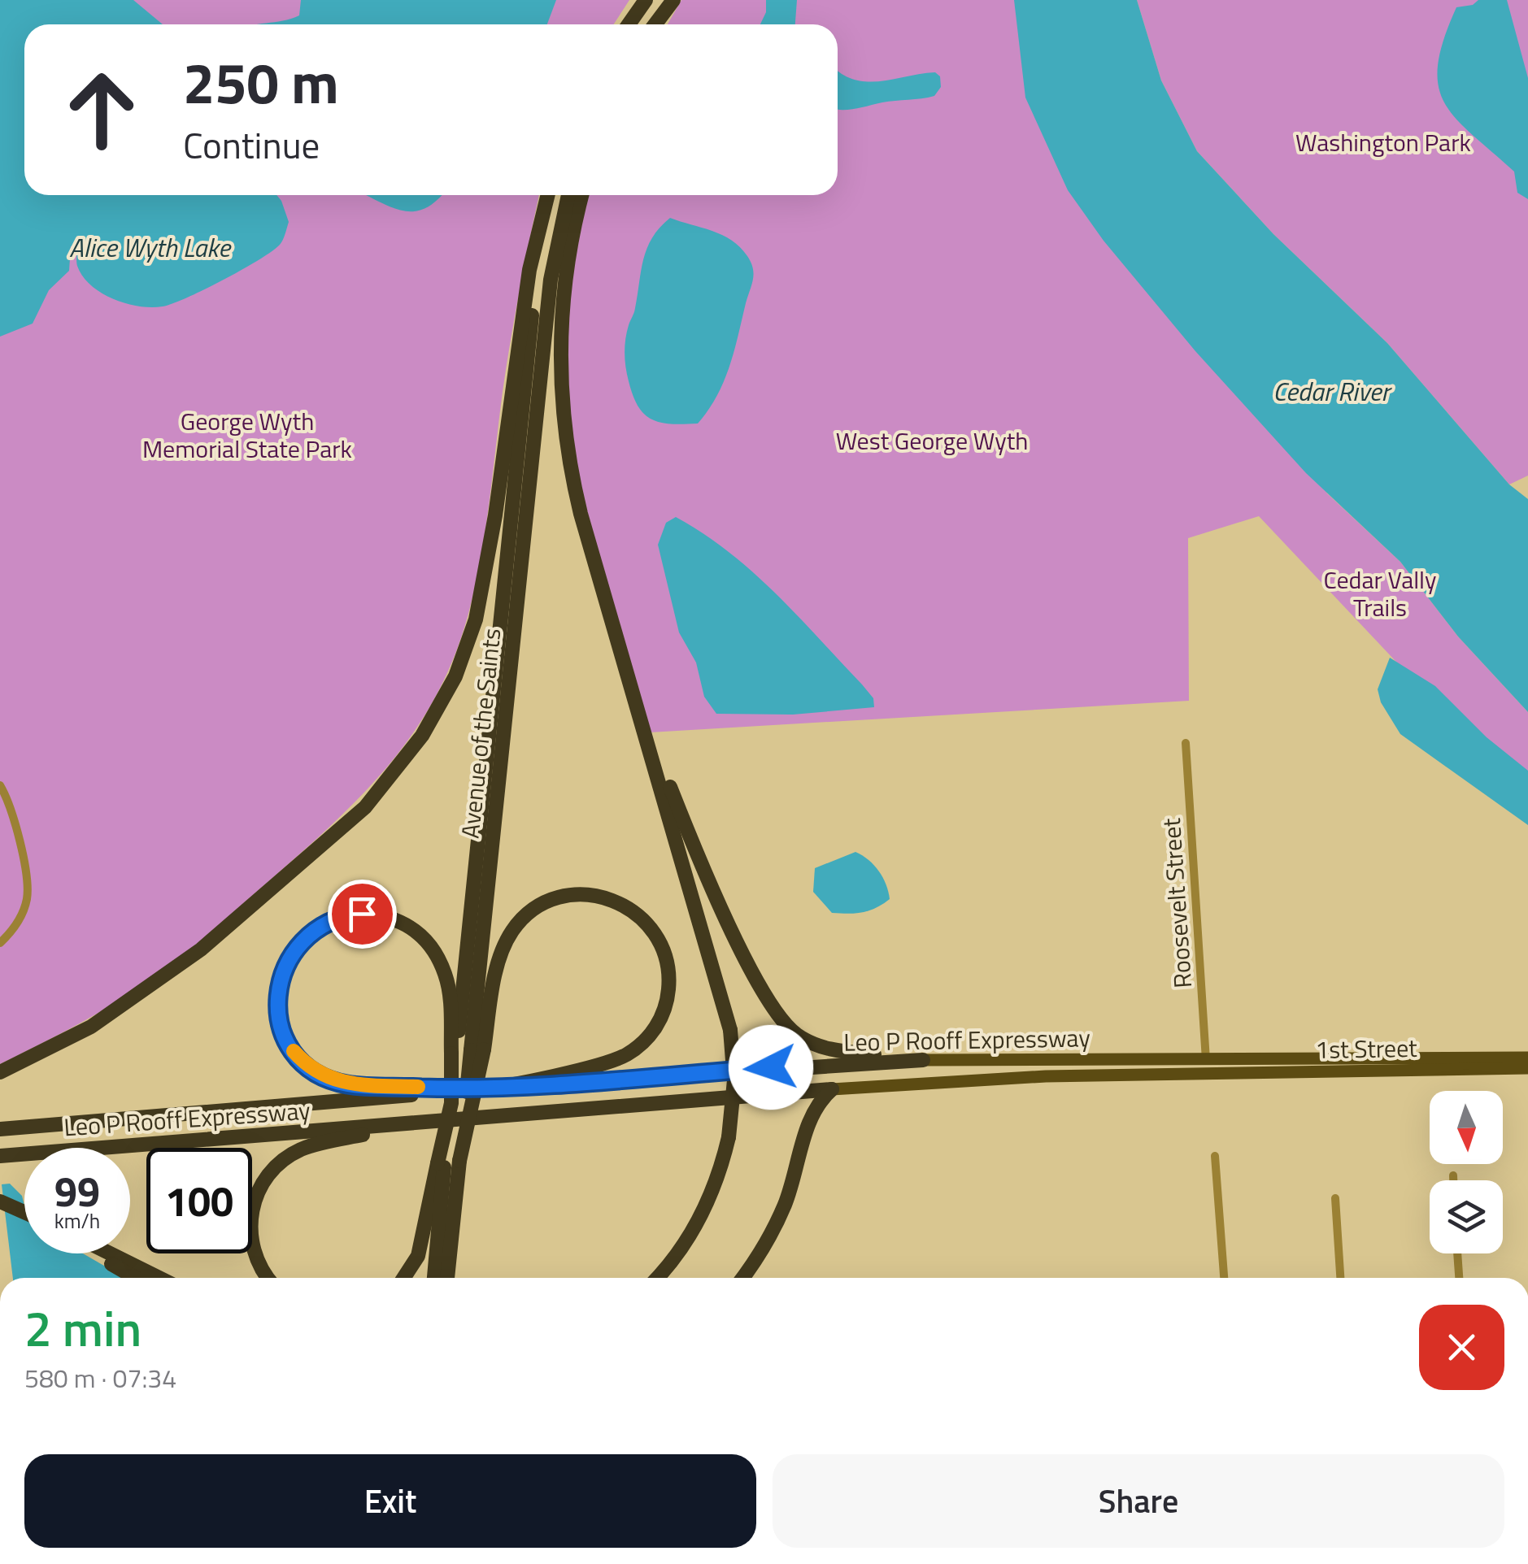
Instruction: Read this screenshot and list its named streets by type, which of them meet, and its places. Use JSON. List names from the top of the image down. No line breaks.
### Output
{"streets":{"highway":["Avenue of the Saints","Leo P Rooff Expressway"],"main road":["1st Street"],"street":["Roosevelt Street"]},"crossings":[["Roosevelt Street","Leo P Rooff Expressway"],["Roosevelt Street","1st Street"],["Leo P Rooff Expressway","1st Street"]],"water":["Alice Wyth Lake","Cedar River"],"parks":["Washington Park","George Wyth Memorial State Park","West George Wyth","Cedar Vally Trails"],"north":"bottom","page":{"turn":["250 m","Continue"],"speed":"99 km/h","limit":"100","heading":["2 min","580 m · 07:34"],"buttons":["Exit","Share"]}}
